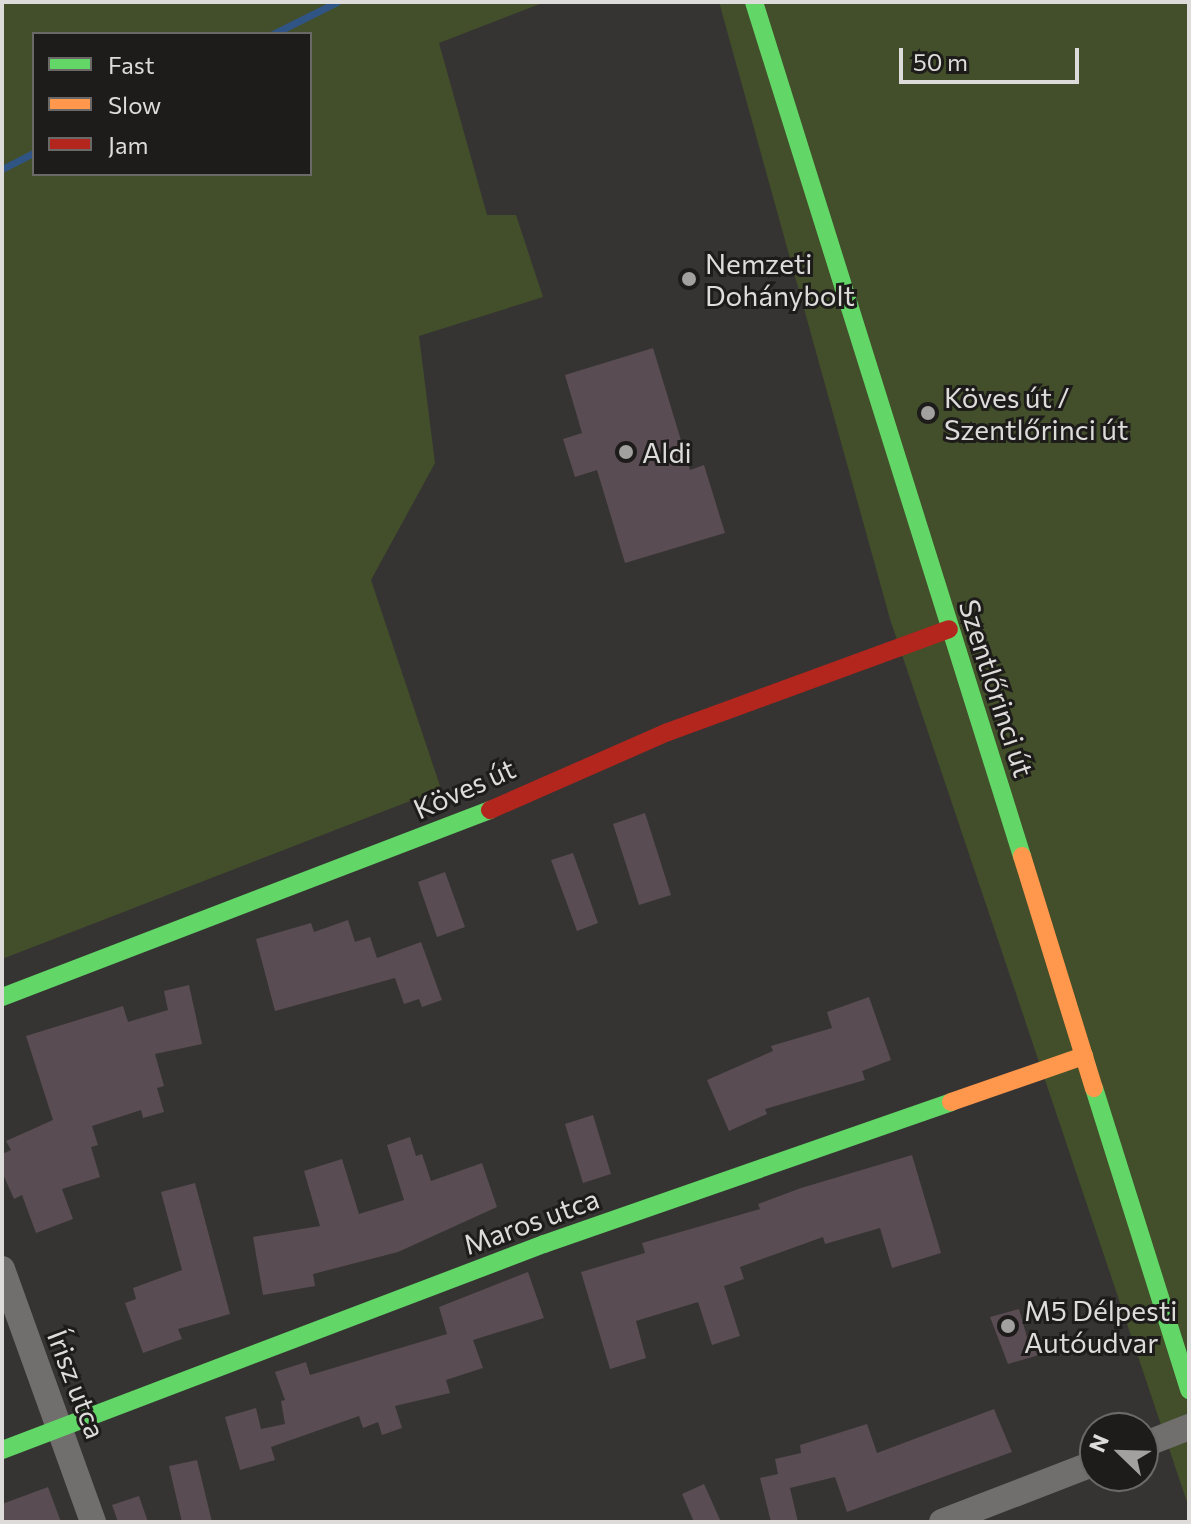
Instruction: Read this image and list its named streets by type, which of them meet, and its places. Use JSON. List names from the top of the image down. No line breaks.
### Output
{"streets":{"street":["Szentlőrinci út","Köves út","Maros utca","Írisz utca"]},"crossings":[["Szentlőrinci út","Köves út"],["Szentlőrinci út","Maros utca"],["Maros utca","Írisz utca"]],"places":["Nemzeti Dohánybolt","Köves út / Szentlőrinci út","Aldi","M5 Délpesti Autóudvar"],"legend":["Fast","Slow","Jam"],"scale_bar":"50 m","north":"top left"}
